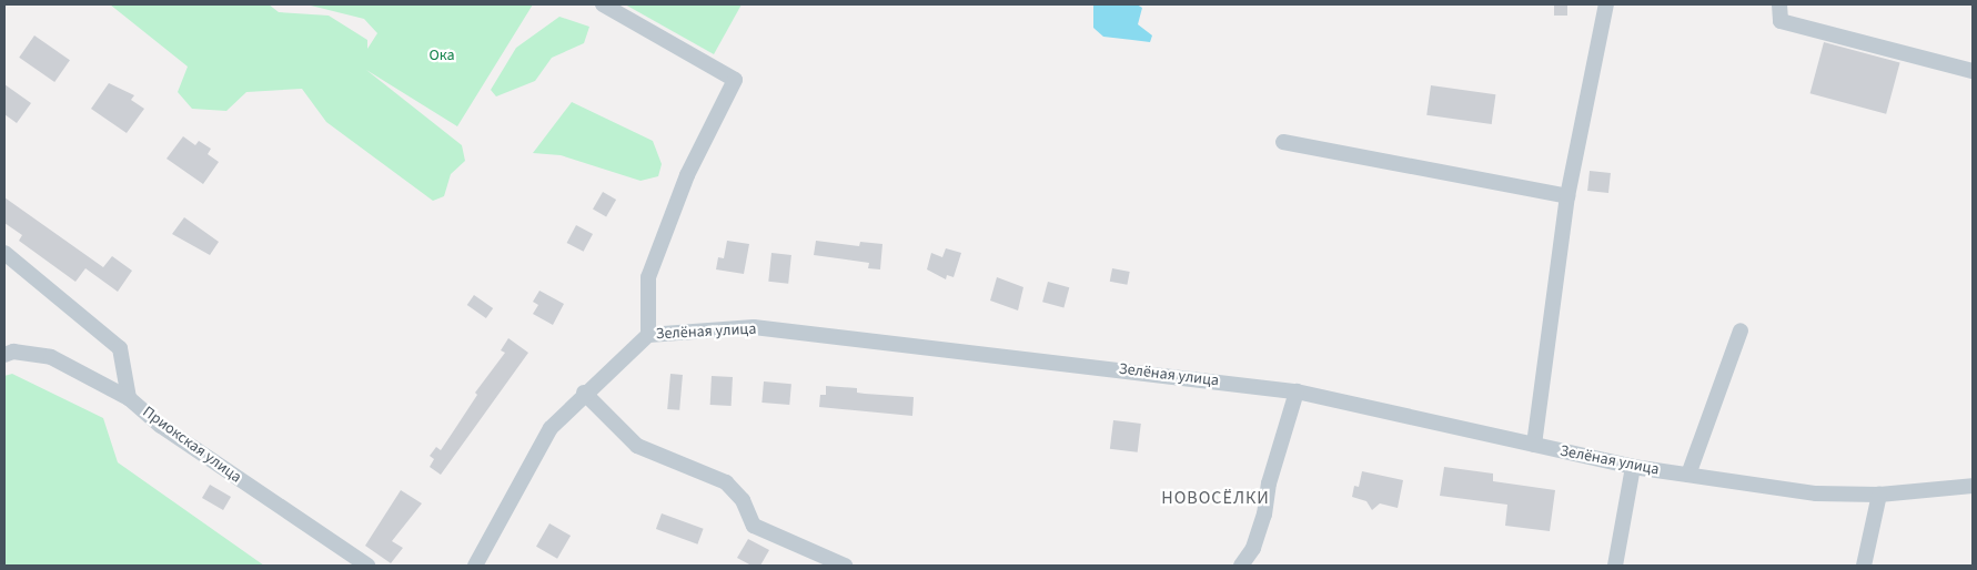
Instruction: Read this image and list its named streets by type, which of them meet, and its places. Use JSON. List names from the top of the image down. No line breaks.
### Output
{"streets":{"street":["Зелёная улица","Приокская улица"]},"districts":["НОВОСЁЛКИ"],"parks":["Ока"]}
